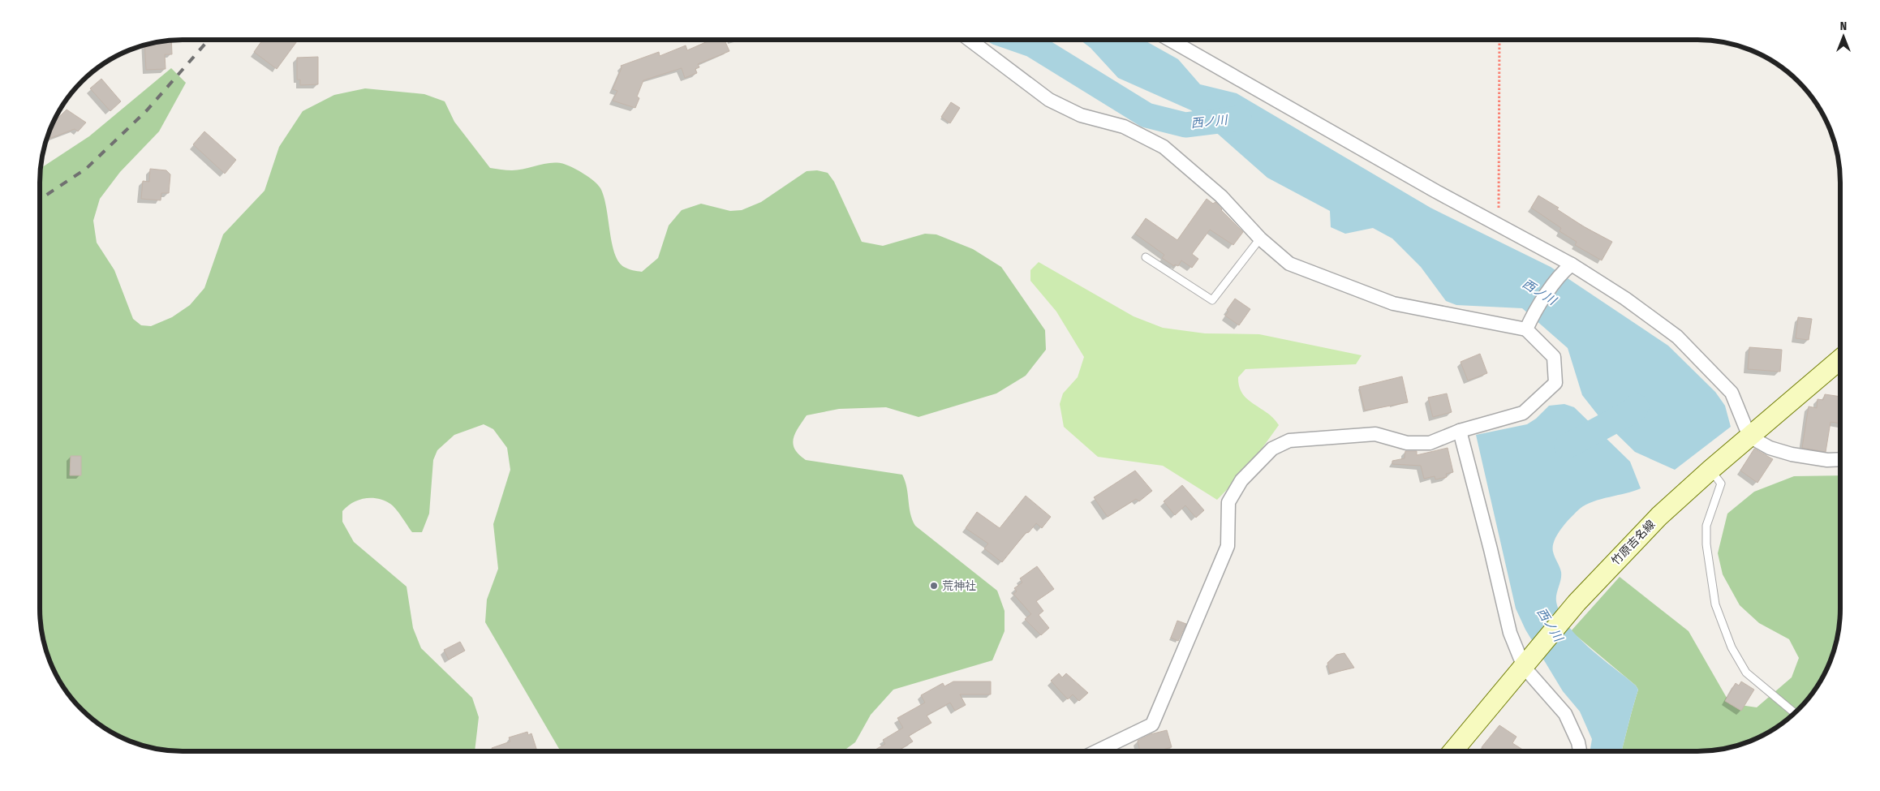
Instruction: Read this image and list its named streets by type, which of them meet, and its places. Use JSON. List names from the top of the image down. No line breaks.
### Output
{"streets":{"main road":["竹原吉名線"]},"water":["西ノ川"],"places":["荒神社"],"north":"top"}
